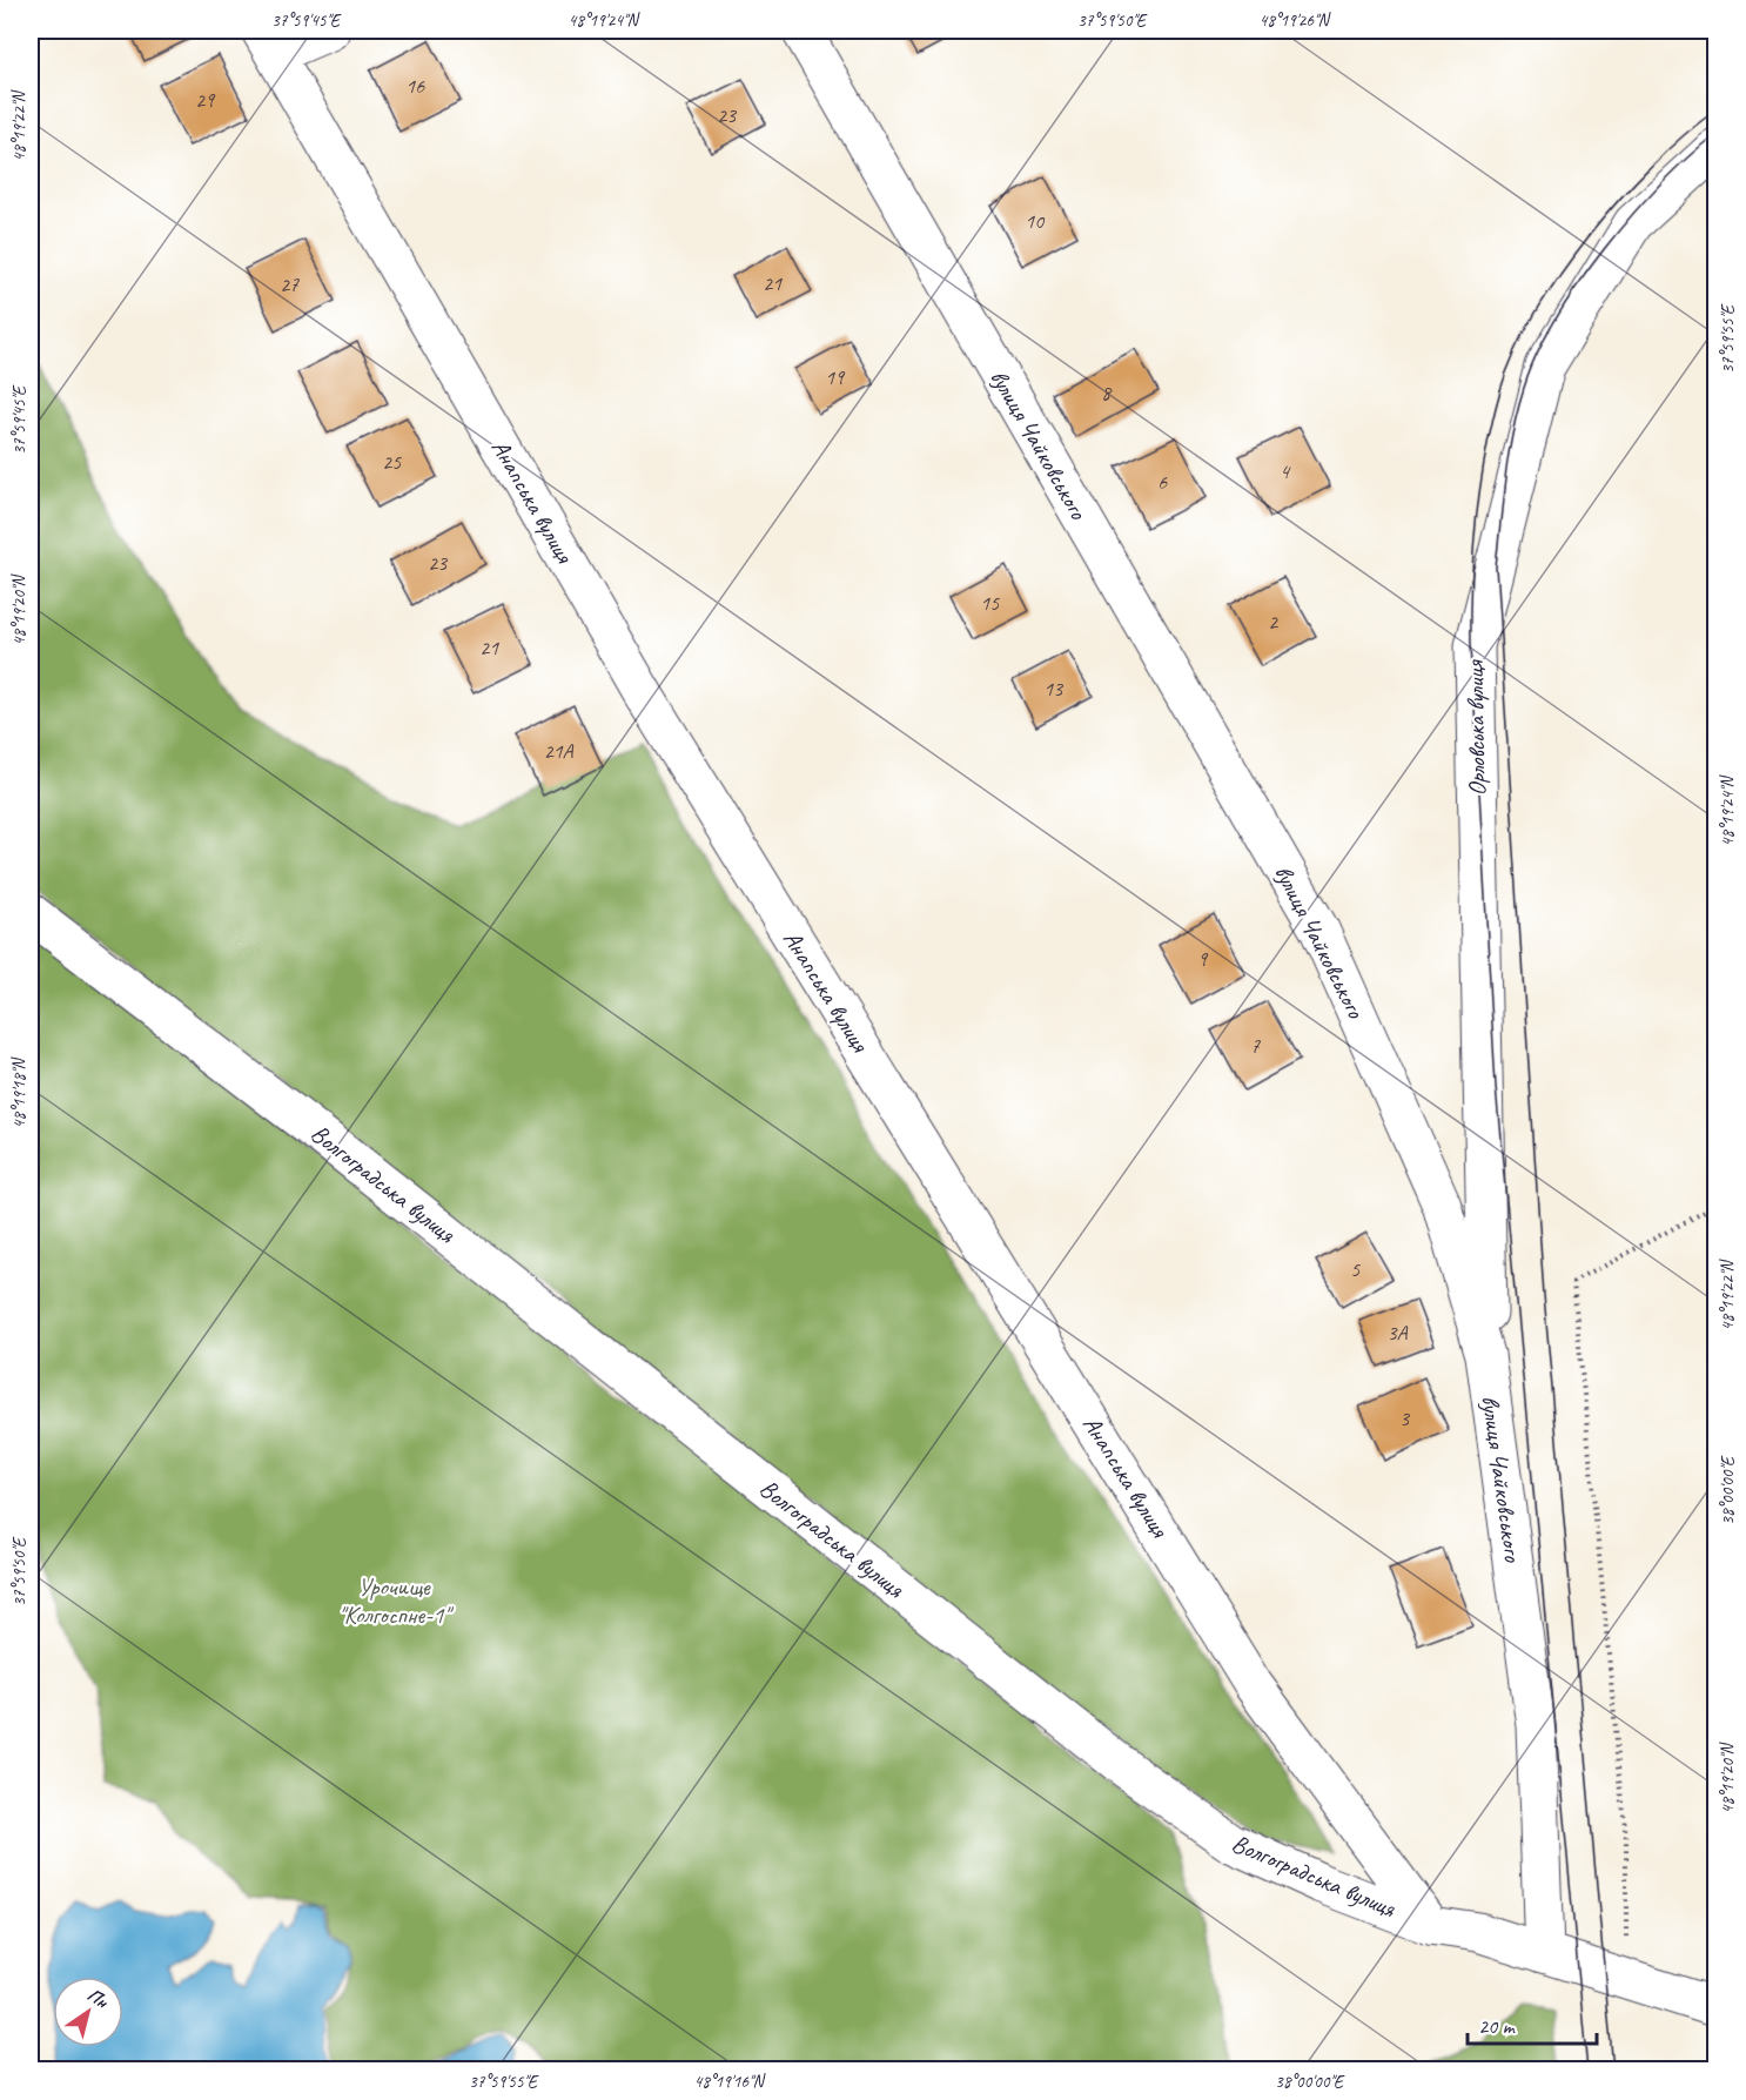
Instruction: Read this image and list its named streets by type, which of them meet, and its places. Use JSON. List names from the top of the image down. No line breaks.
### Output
{"streets":{"street":["вулиця Чайковського","Анапська вулиця","Орловська вулиця","Волгоградська вулиця"]},"crossings":[["вулиця Чайковського","Орловська вулиця"],["вулиця Чайковського","Волгоградська вулиця"],["Анапська вулиця","Волгоградська вулиця"]],"parks":["Урочище \"Колгоспне-1\""],"house_numbers":["16","29","23","10","21","27","19","8","25","4","6","23","15","2","21","13","21А","9","7","5","3А","3"],"scale_bar":"20 m","north":"top right","coordinates":["37°59'45\"E","48°19'24\"N","37°59'50\"E","48°19'26\"N","48°19'22\"N","37°59'55\"E","48°19'20\"N","48°19'18\"N","38°00'00\"E","48°19'16\"N"]}
